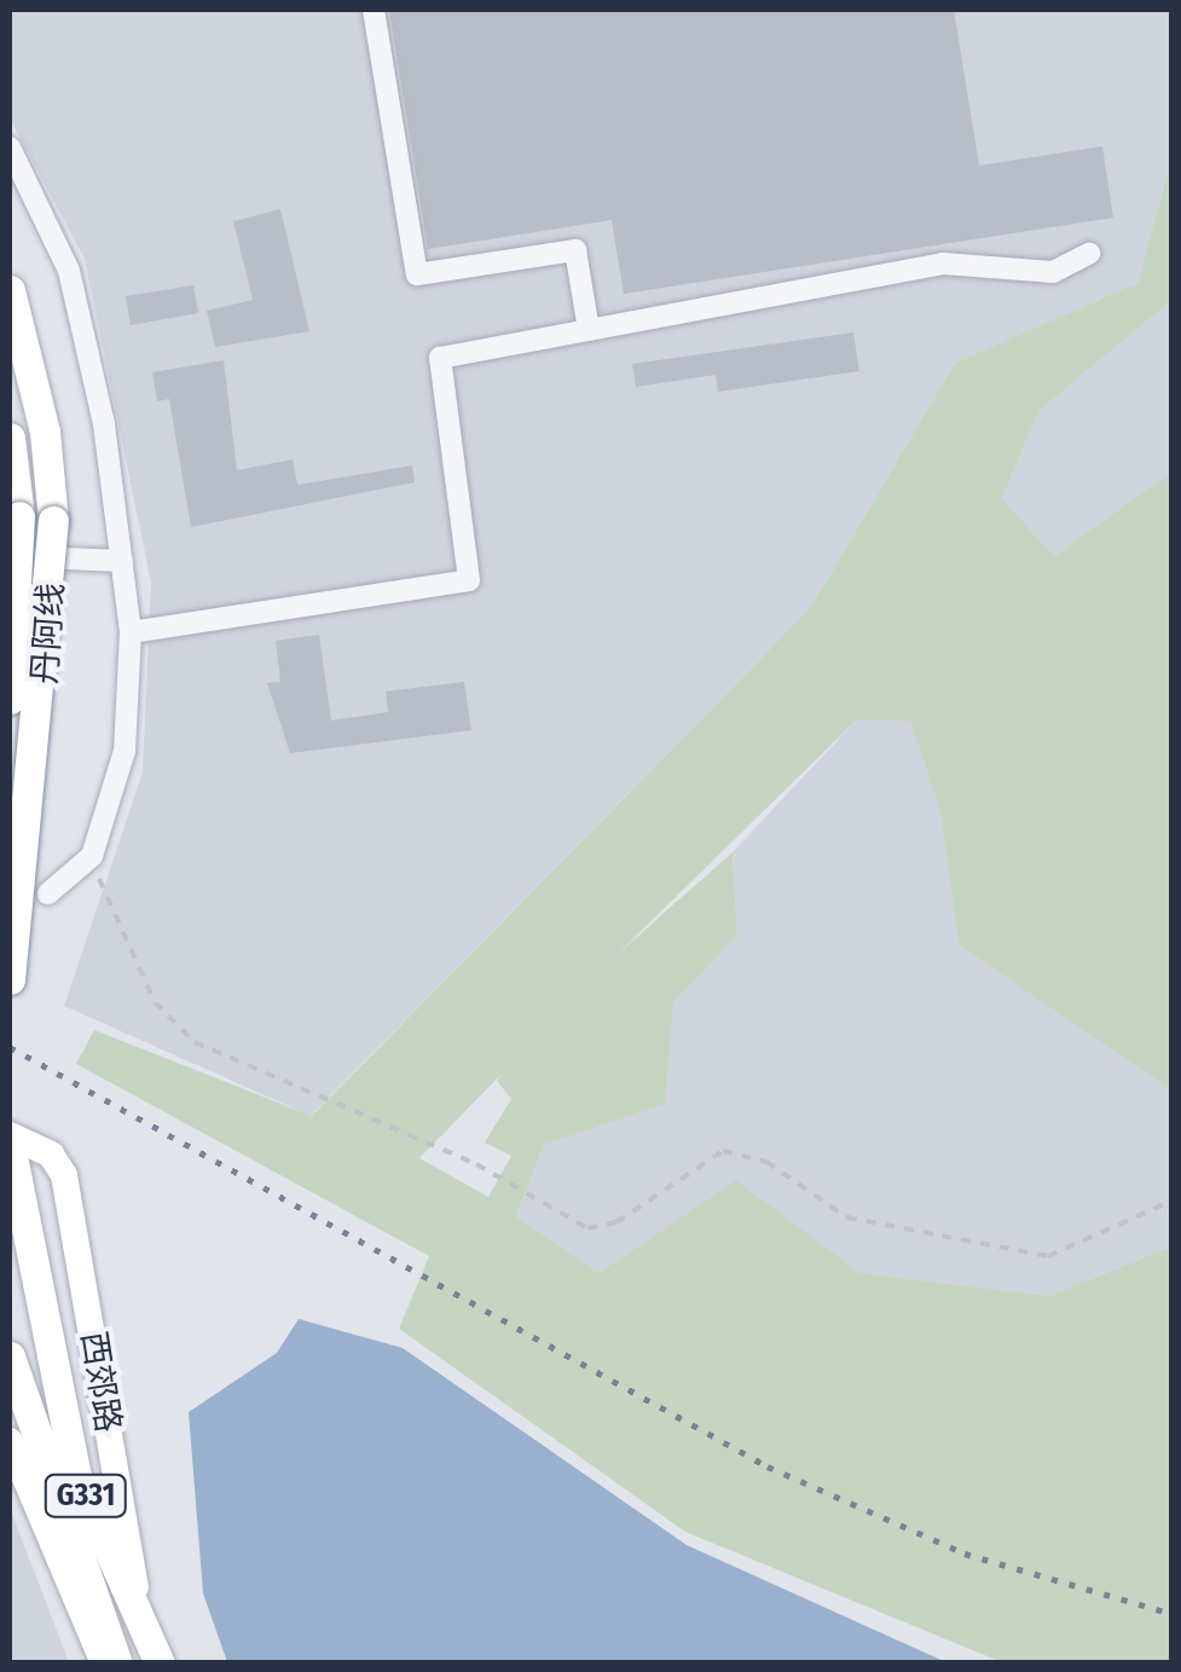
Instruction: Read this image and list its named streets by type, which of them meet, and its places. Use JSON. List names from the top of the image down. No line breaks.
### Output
{"streets":{"highway":["丹阿线","G331"],"main road":["西郊路"]},"crossings":[["西郊路","G331"]]}
